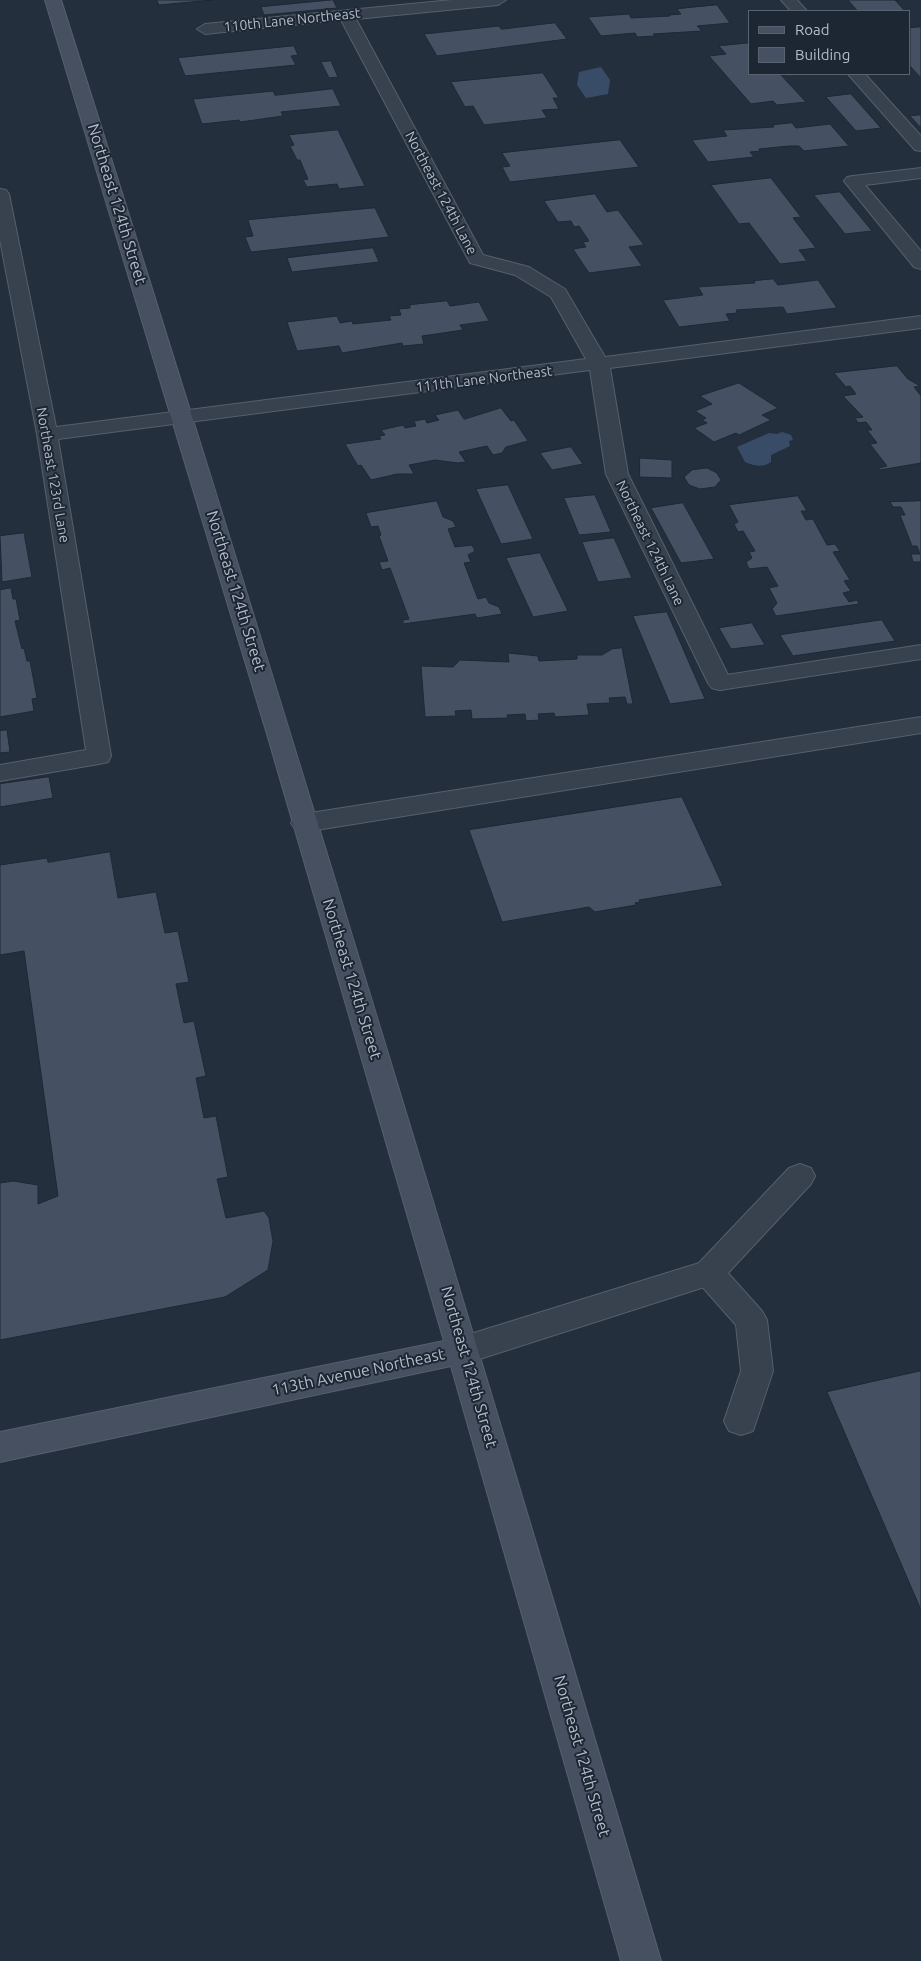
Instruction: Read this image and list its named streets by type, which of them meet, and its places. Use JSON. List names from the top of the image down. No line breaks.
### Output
{"streets":{"main road":["Northeast 124th Street","113th Avenue Northeast"],"street":["110th Lane Northeast","Northeast 124th Lane","111th Lane Northeast","Northeast 123rd Lane"]},"crossings":[["110th Lane Northeast","Northeast 124th Lane"],["Northeast 124th Lane","111th Lane Northeast"],["Northeast 124th Street","111th Lane Northeast"],["Northeast 124th Street","113th Avenue Northeast"],["111th Lane Northeast","Northeast 123rd Lane"]],"legend":["Road","Building"]}
